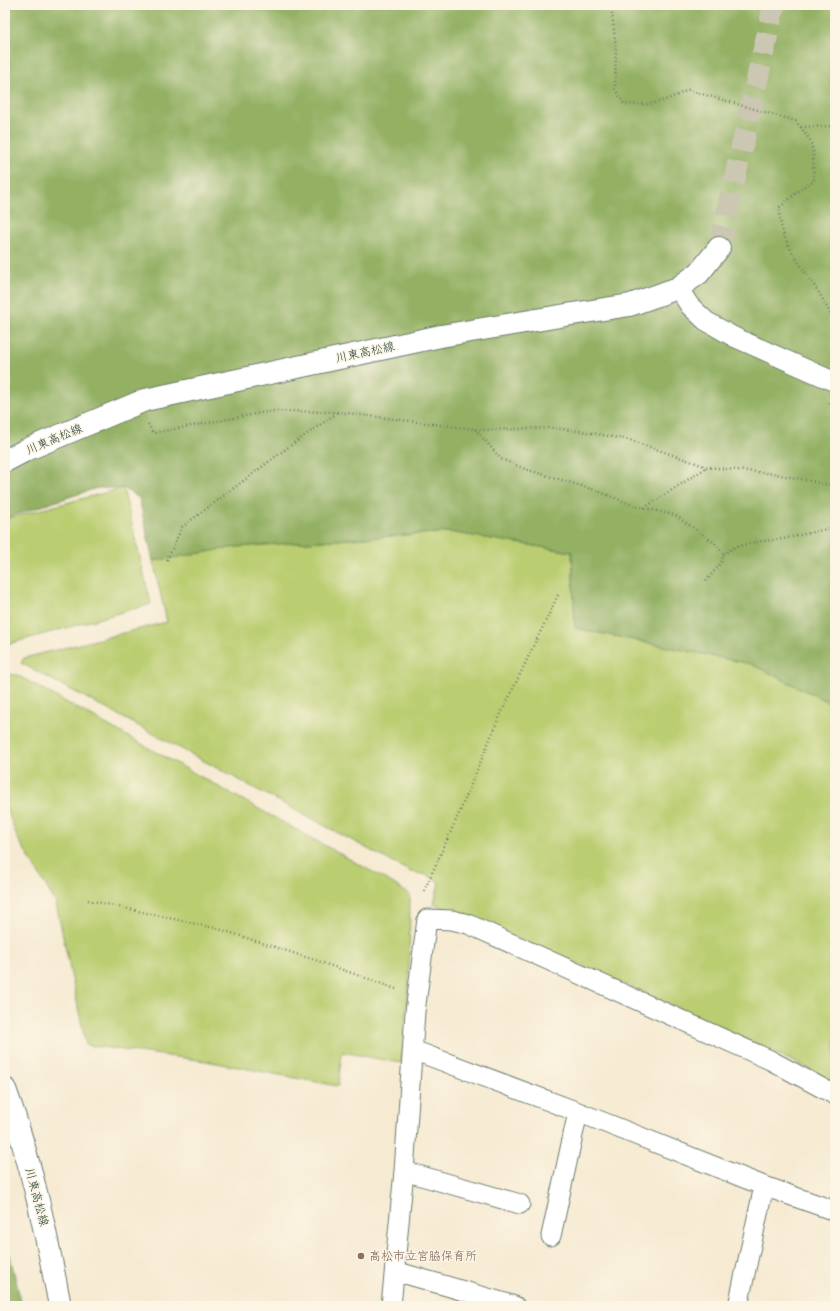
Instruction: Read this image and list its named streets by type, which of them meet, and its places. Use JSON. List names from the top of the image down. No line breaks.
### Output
{"streets":{"main road":["川東高松線"]},"places":["高松市立宮脇保育所"]}
